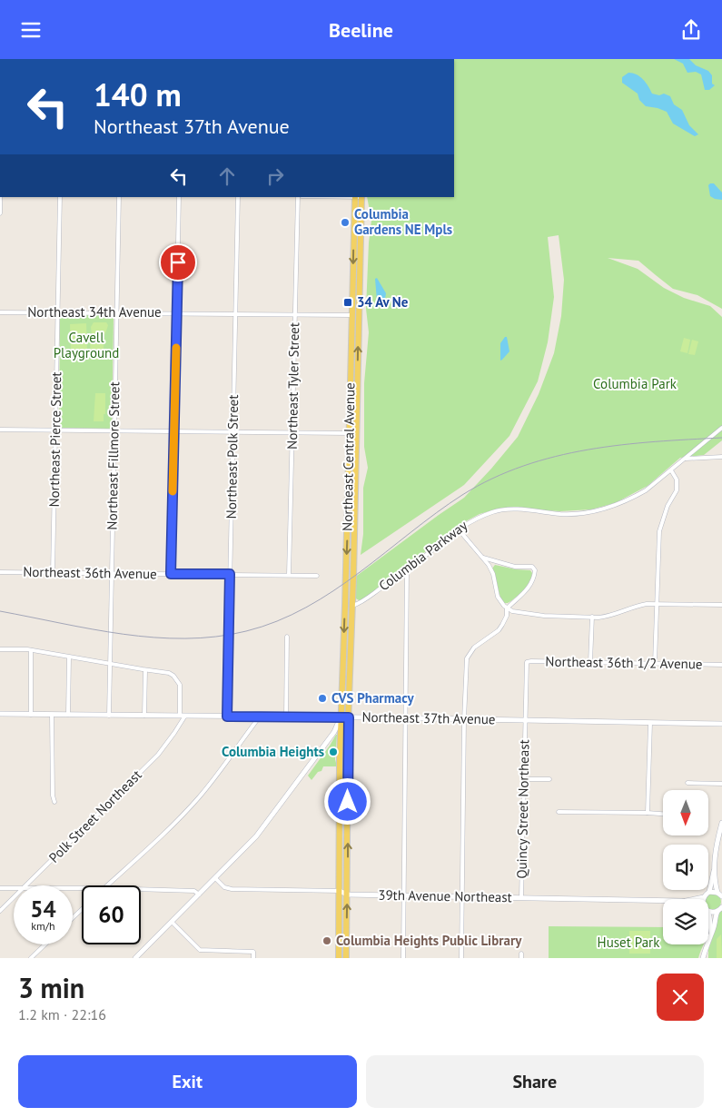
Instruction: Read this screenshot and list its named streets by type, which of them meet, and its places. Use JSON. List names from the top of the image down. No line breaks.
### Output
{"streets":{"main road":["Northeast Central Avenue"],"street":["Northeast 34th Avenue","Northeast Tyler Street","Northeast Pierce Street","Northeast Fillmore Street","Northeast Polk Street","Columbia Parkway","Northeast 36th Avenue","Northeast 36th 1/2 Avenue","Northeast 37th Avenue","Quincy Street Northeast","Polk Street Northeast","39th Avenue Northeast"]},"crossings":[["Northeast 34th Avenue","Northeast Tyler Street"],["Northeast 34th Avenue","Northeast Pierce Street"],["Northeast 34th Avenue","Northeast Fillmore Street"],["Northeast 34th Avenue","Northeast Polk Street"],["Northeast 34th Avenue","Northeast Central Avenue"],["Northeast Tyler Street","Northeast 36th Avenue"],["Northeast Pierce Street","Northeast 36th Avenue"],["Northeast Fillmore Street","Northeast 36th Avenue"],["Northeast Fillmore Street","Northeast 37th Avenue"],["Northeast Polk Street","Northeast 36th Avenue"],["Northeast Polk Street","Northeast 37th Avenue"],["Northeast Central Avenue","Columbia Parkway"],["Northeast Central Avenue","Northeast 37th Avenue"],["Northeast 36th 1/2 Avenue","Quincy Street Northeast"],["Northeast 37th Avenue","Quincy Street Northeast"],["Northeast 37th Avenue","Polk Street Northeast"],["Quincy Street Northeast","39th Avenue Northeast"]],"parks":["Cavell Playground","Columbia Park","Huset Park"],"places":{"other":["Columbia Gardens NE Mpls","CVS Pharmacy","Columbia Heights","Columbia Heights Public Library"],"transit":["34 Av Ne"]},"north":"bottom","page":{"header":"Beeline","turn":["140 m","Northeast 37th Avenue"],"speed":"54 km/h","limit":"60","heading":["3 min","1.2 km · 22:16"],"buttons":["Exit","Share"]}}
